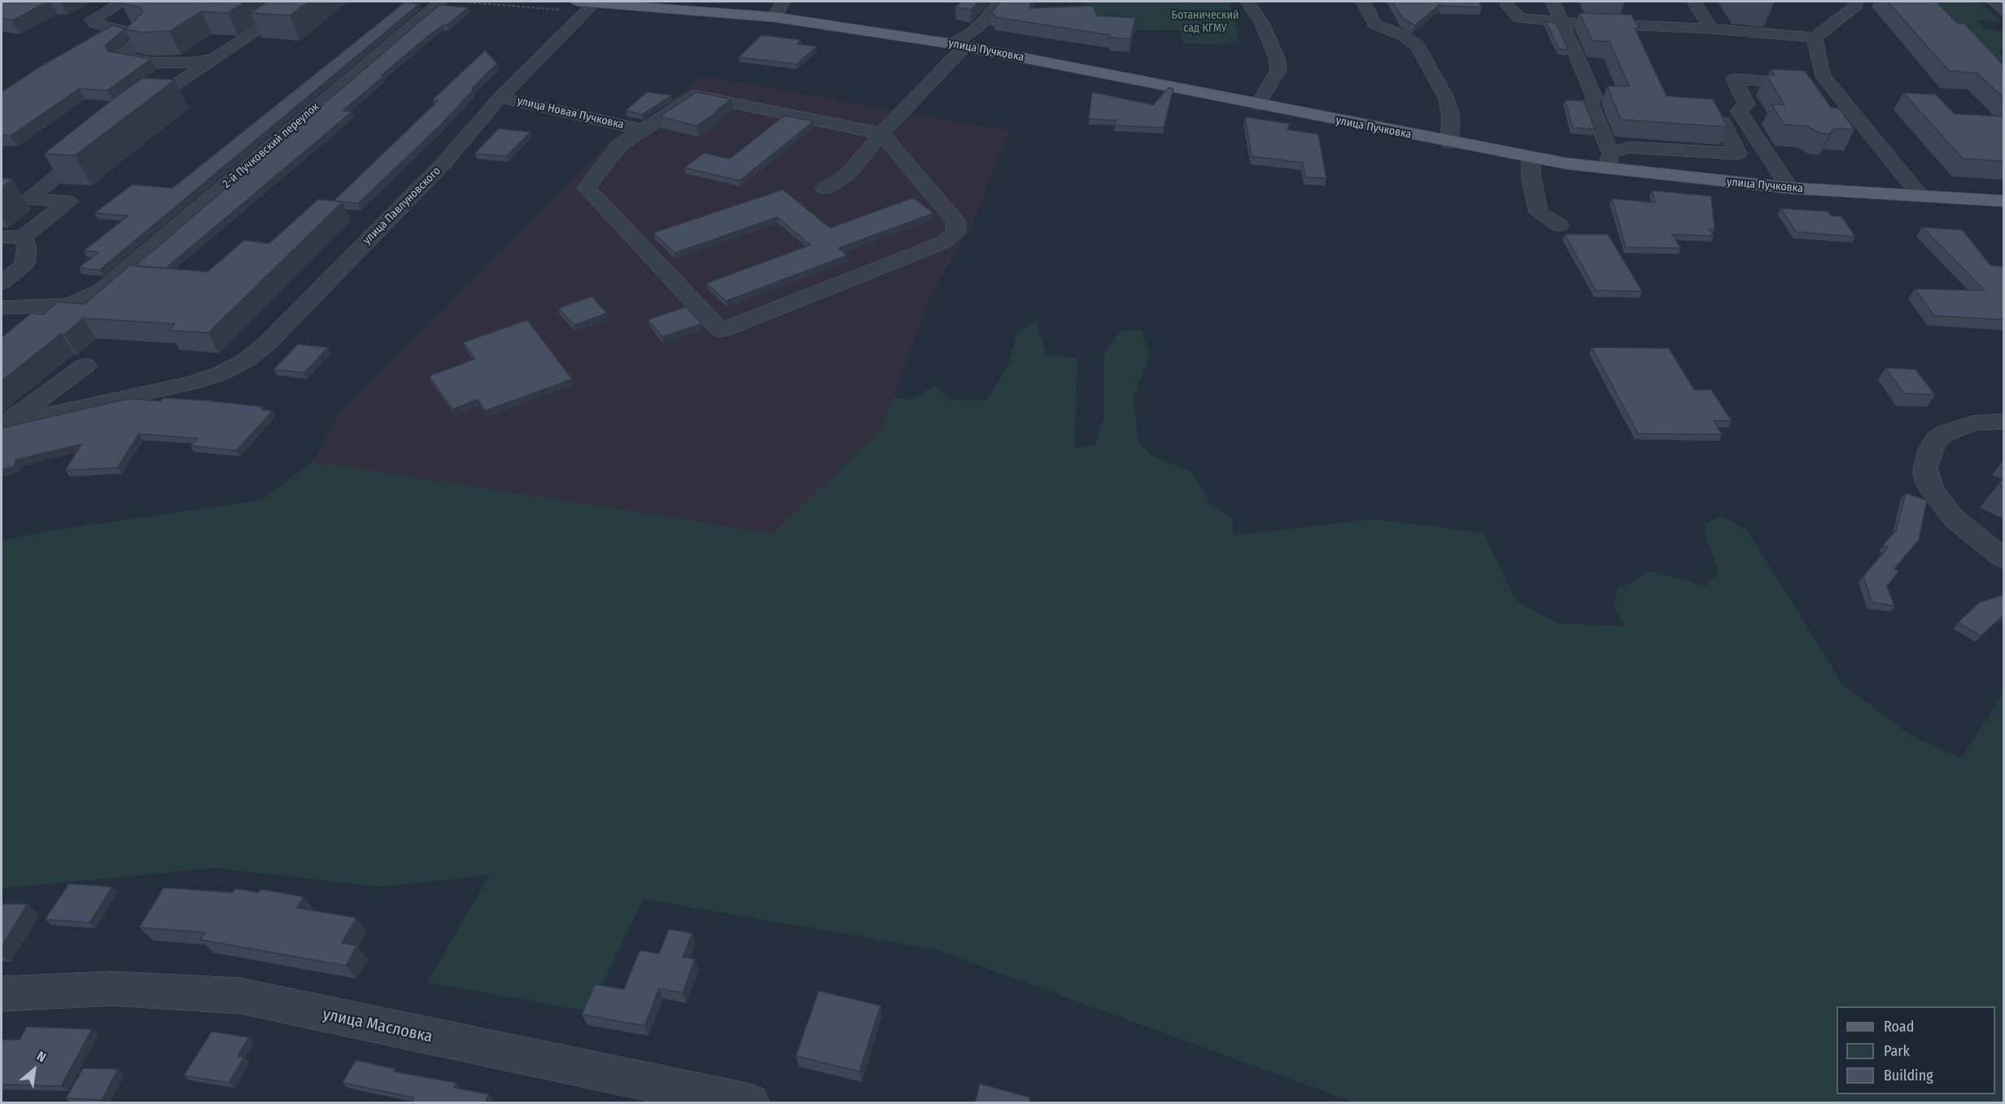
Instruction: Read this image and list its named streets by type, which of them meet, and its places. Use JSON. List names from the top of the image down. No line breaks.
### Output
{"streets":{"main road":["улица Пучковка"],"street":["улица Новая Пучковка","2-й Пучковский переулок","улица Павлуновского","улица Масловка"]},"crossings":[["улица Пучковка","улица Павлуновского"],["улица Новая Пучковка","улица Павлуновского"]],"parks":["Ботанический сад КГМУ"],"legend":["Road","Park","Building"],"north":"top right"}
